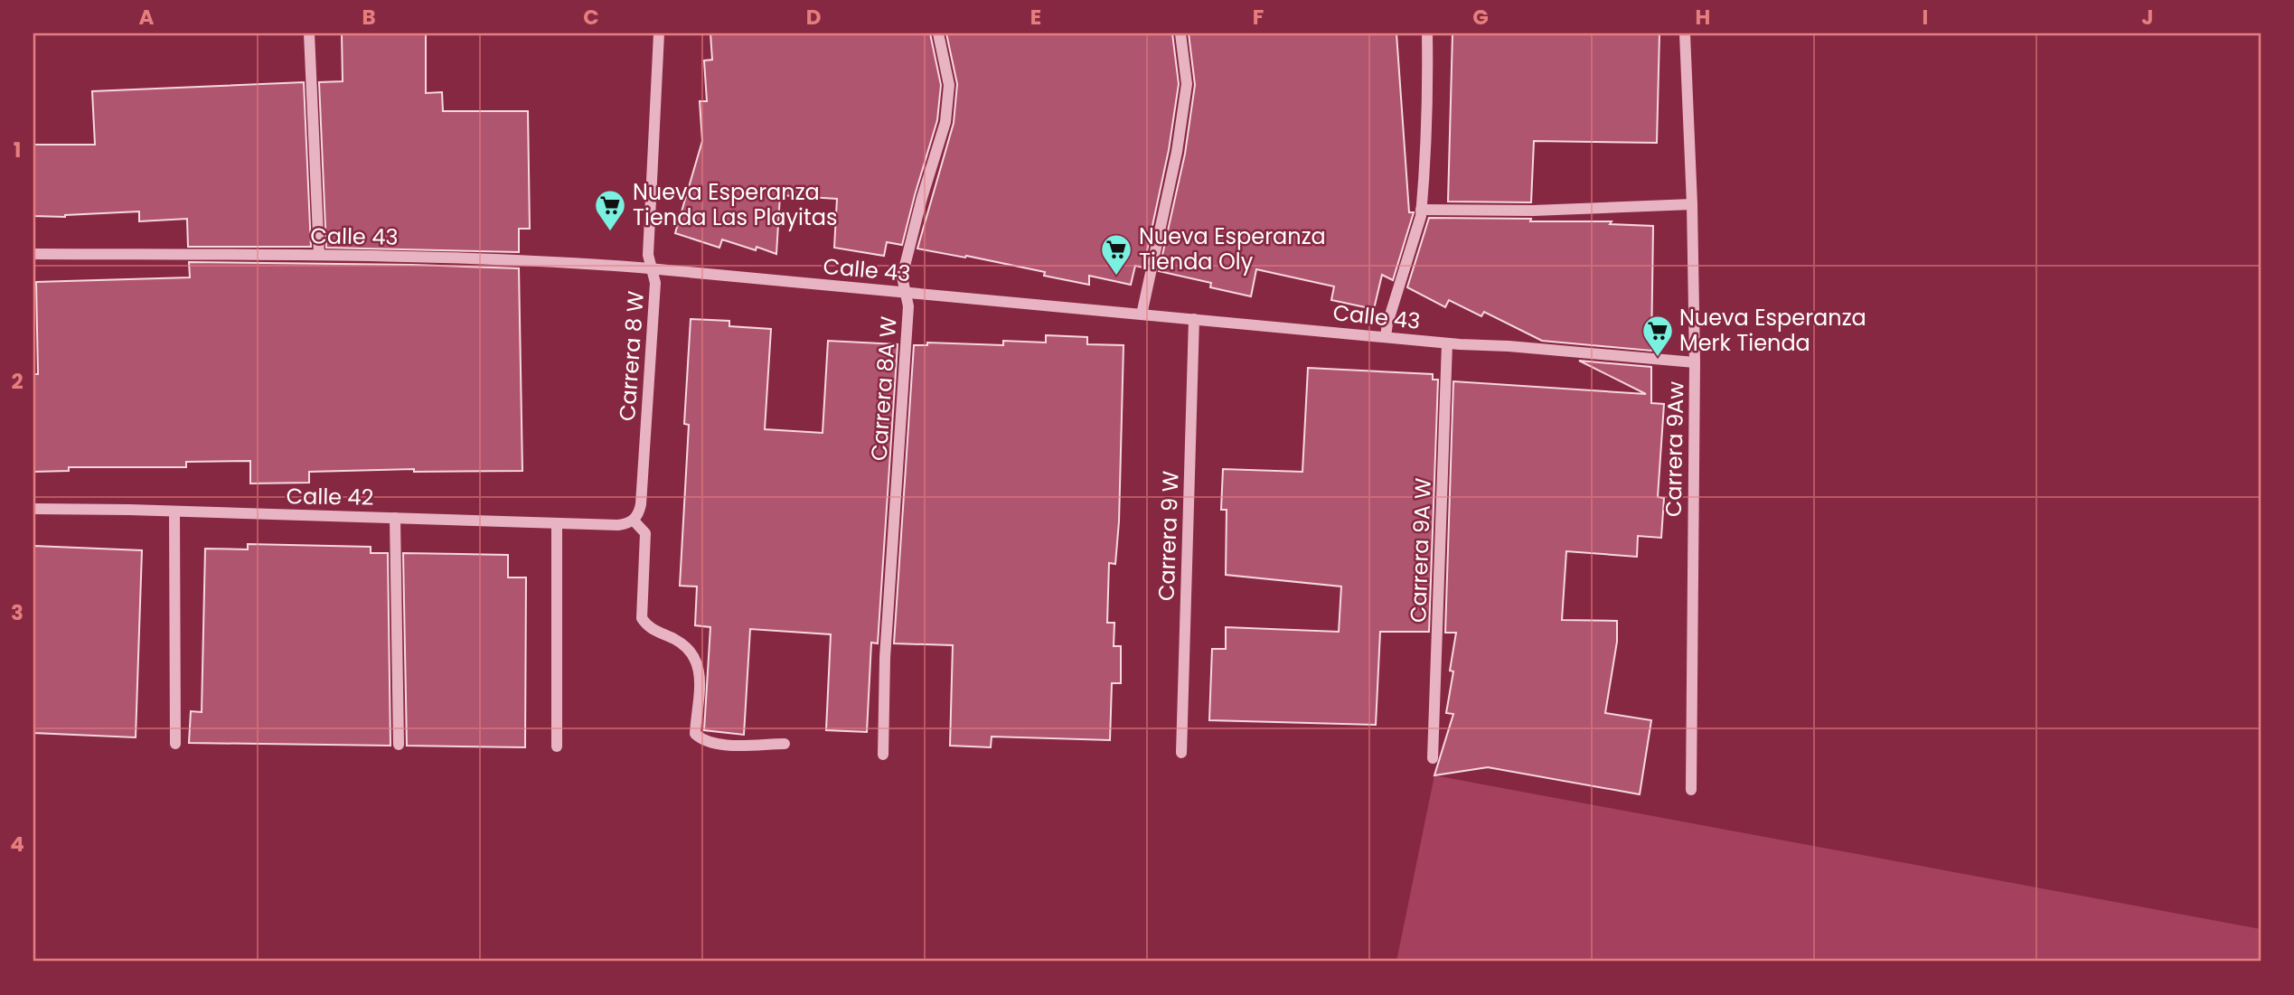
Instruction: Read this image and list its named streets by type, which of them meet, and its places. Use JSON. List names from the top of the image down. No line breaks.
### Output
{"streets":{"street":["Calle 43","Carrera 8 W","Carrera 8A W","Carrera 9Aw","Calle 42","Carrera 9 W","Carrera 9A W"]},"crossings":[["Calle 43","Carrera 8 W"],["Calle 43","Carrera 8A W"],["Calle 43","Carrera 9Aw"],["Calle 43","Carrera 9 W"],["Calle 43","Carrera 9A W"],["Carrera 8 W","Calle 42"]],"places":{"supermarket":["Nueva Esperanza Tienda Las Playitas","Nueva Esperanza Tienda Oly","Nueva Esperanza Merk Tienda"]},"grid":{"columns":["A","B","C","D","E","F","G","H","I","J"],"rows":["1","2","3","4"]}}
